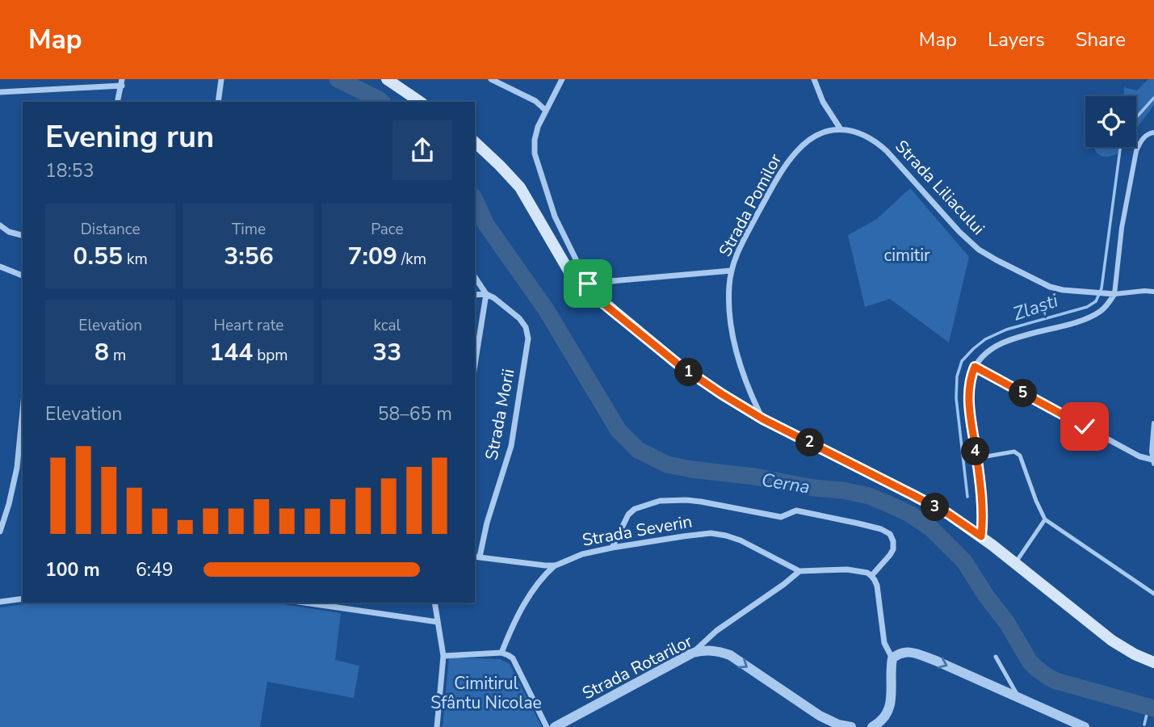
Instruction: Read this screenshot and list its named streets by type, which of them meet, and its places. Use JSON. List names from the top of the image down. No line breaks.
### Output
{"streets":{"street":["Strada Liliacului","Strada Pomilor","Strada Morii","Strada Severin","Strada Rotarilor"]},"crossings":[["Strada Liliacului","Strada Pomilor"],["Strada Morii","Strada Severin"]],"one_way":["Strada Rotarilor"],"water":["Zlaști","Cerna"],"parks":["cimitir","Cimitirul Sfântu Nicolae"],"page":{"header":"Map","nav":["Map","Layers","Share"],"heading":["Evening run","18:53"],"stats":[["Distance","0.55 km"],["Time","3:56"],["Pace","7:09 /km"],["Elevation","8 m"],["Heart rate","144 bpm"],["kcal","33"]],"pins":["1","5","2","4","3"],"chart":["Elevation","58–65 m"],"list":[{"name":"100 m","note":"6:49"}]}}
